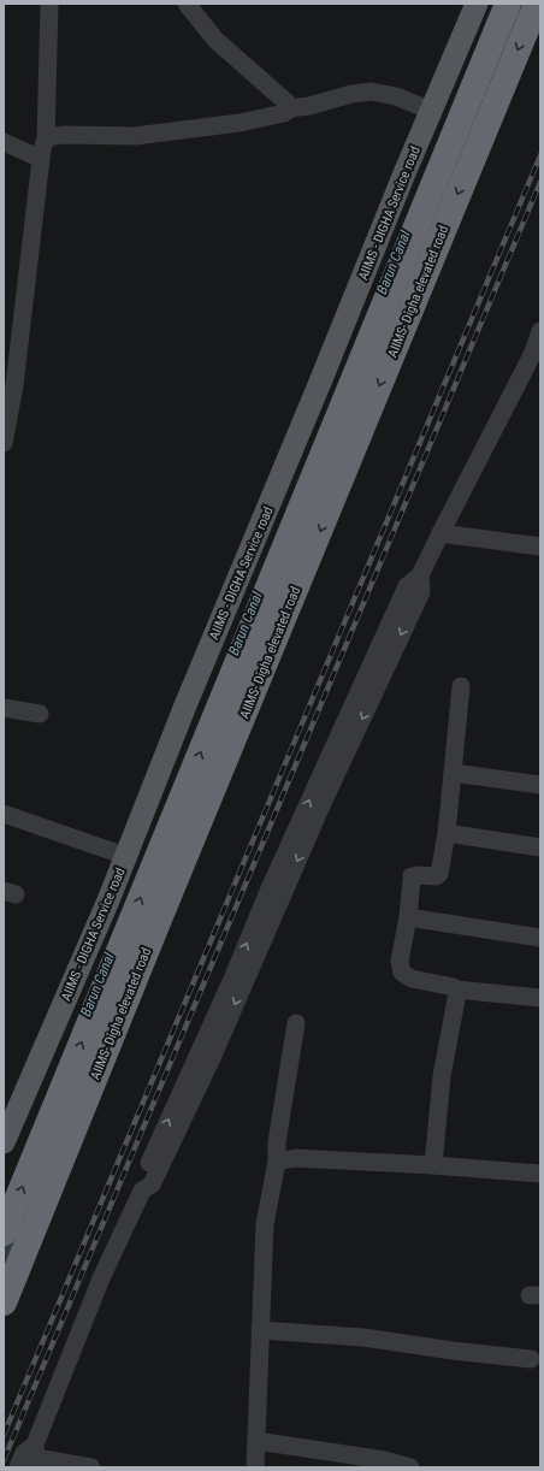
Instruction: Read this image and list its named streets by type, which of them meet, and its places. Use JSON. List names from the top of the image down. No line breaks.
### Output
{"streets":{"highway":["AIIMS- Digha elevated road"],"main road":["AIIMS - DIGHA Service road"]},"water":["Barun Canal"]}
